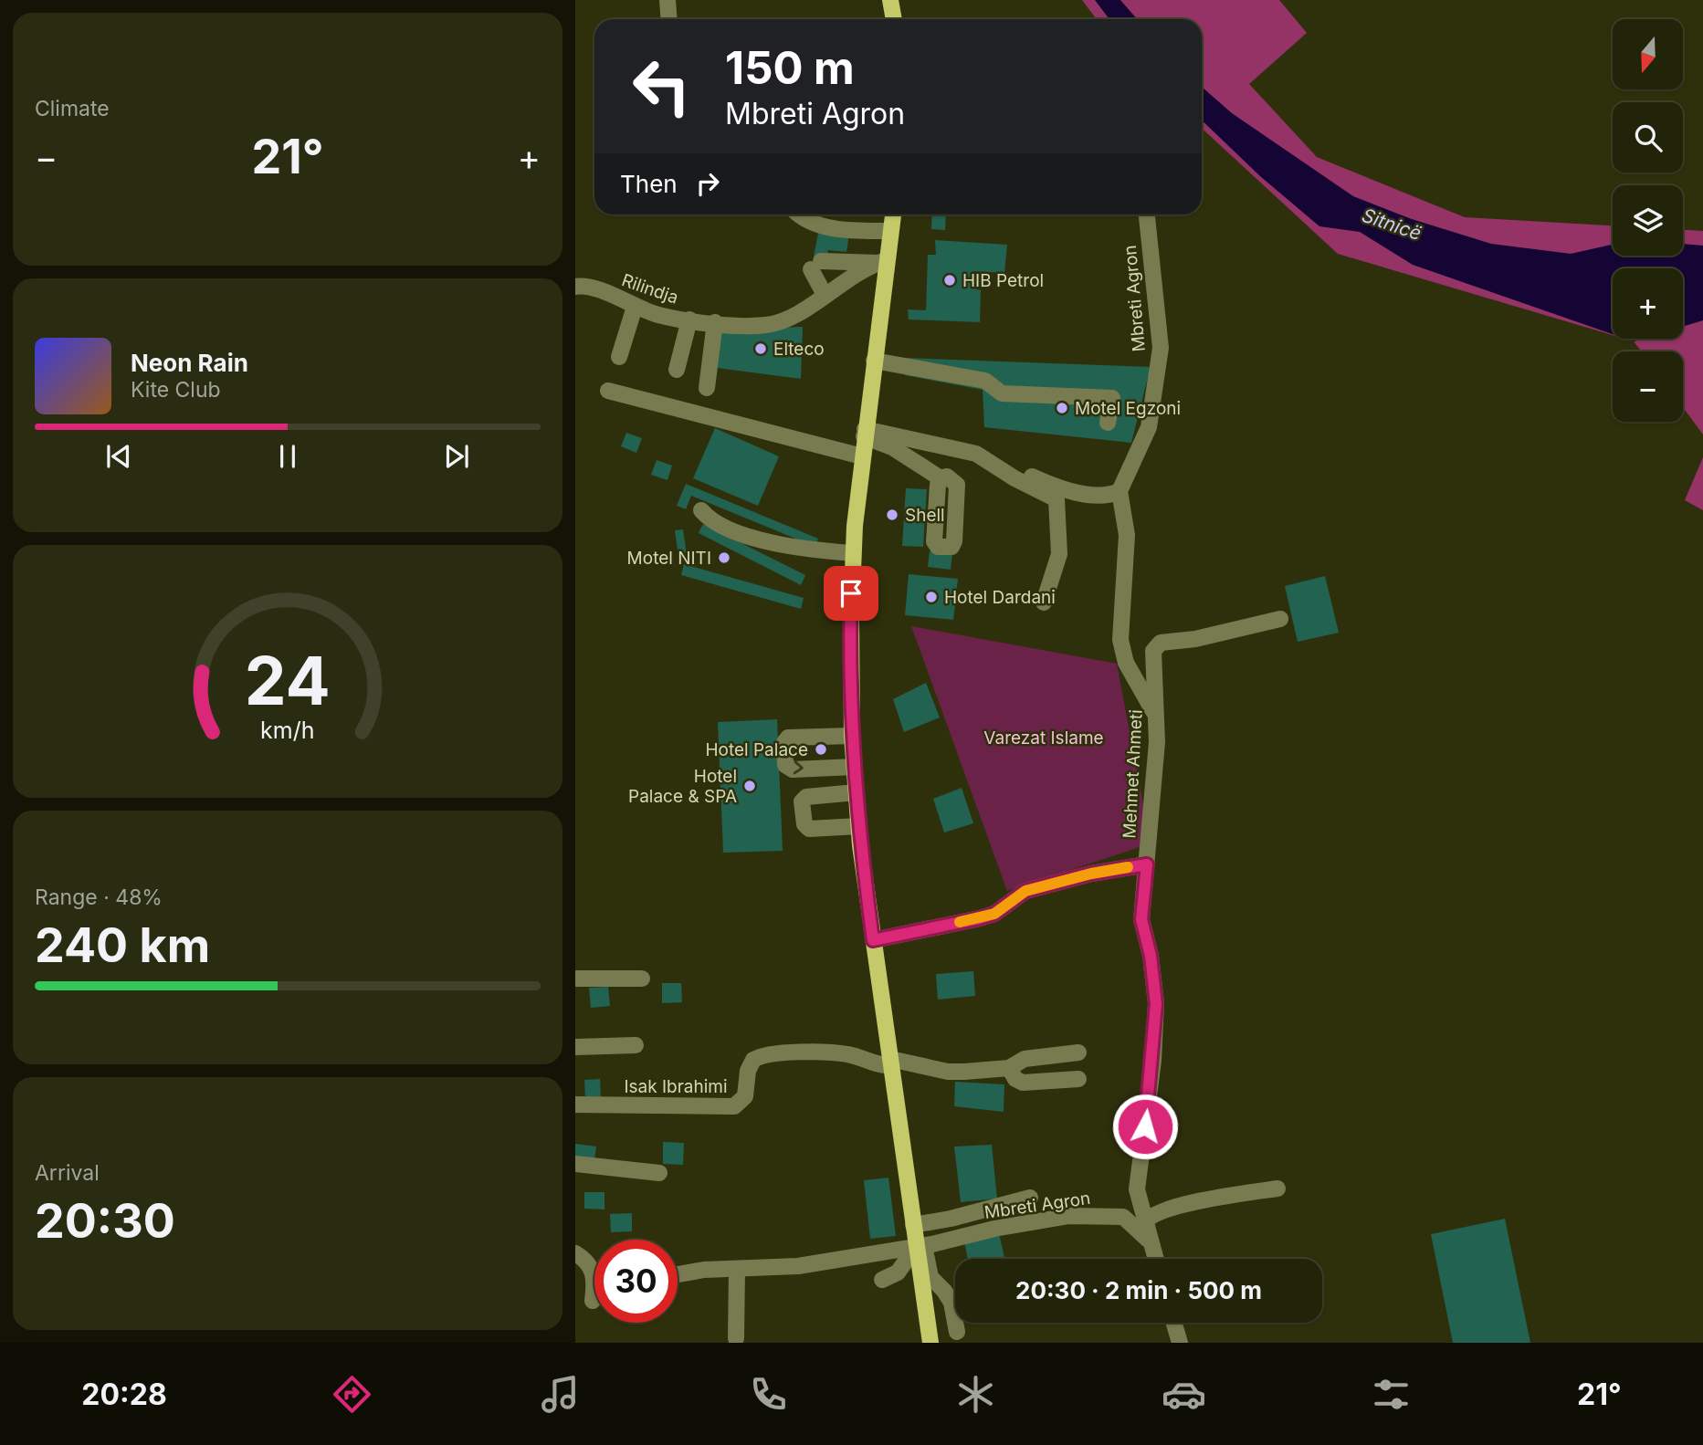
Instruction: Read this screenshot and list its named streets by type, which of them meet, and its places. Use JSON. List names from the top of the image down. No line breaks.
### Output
{"streets":{"street":["Rilindja","Mbreti Agron","Mehmet Ahmeti","Isak Ibrahimi"]},"crossings":[["Mbreti Agron","Mehmet Ahmeti"]],"water":["Sitnicë"],"parks":["Varezat Islame"],"places":["HIB Petrol","Elteco","Motel Egzoni","Shell","Motel NITI","Hotel Dardani","Hotel Palace","Hotel Palace & SPA"],"north":"bottom","page":{"tile":["Climate",["Range · 48%","240 km"],["Arrival","20:30"]],"map_buttons":["+","−"],"turn":["150 m","Mbreti Agron"],"heat":["−","21°","+"],"then":"Then","song":["Neon Rain","Kite Club"],"limit":"30","trip":"20:30 · 2 min · 500 m","tabs":["20:28","21°"],"gauge":["24","km/h"]}}
